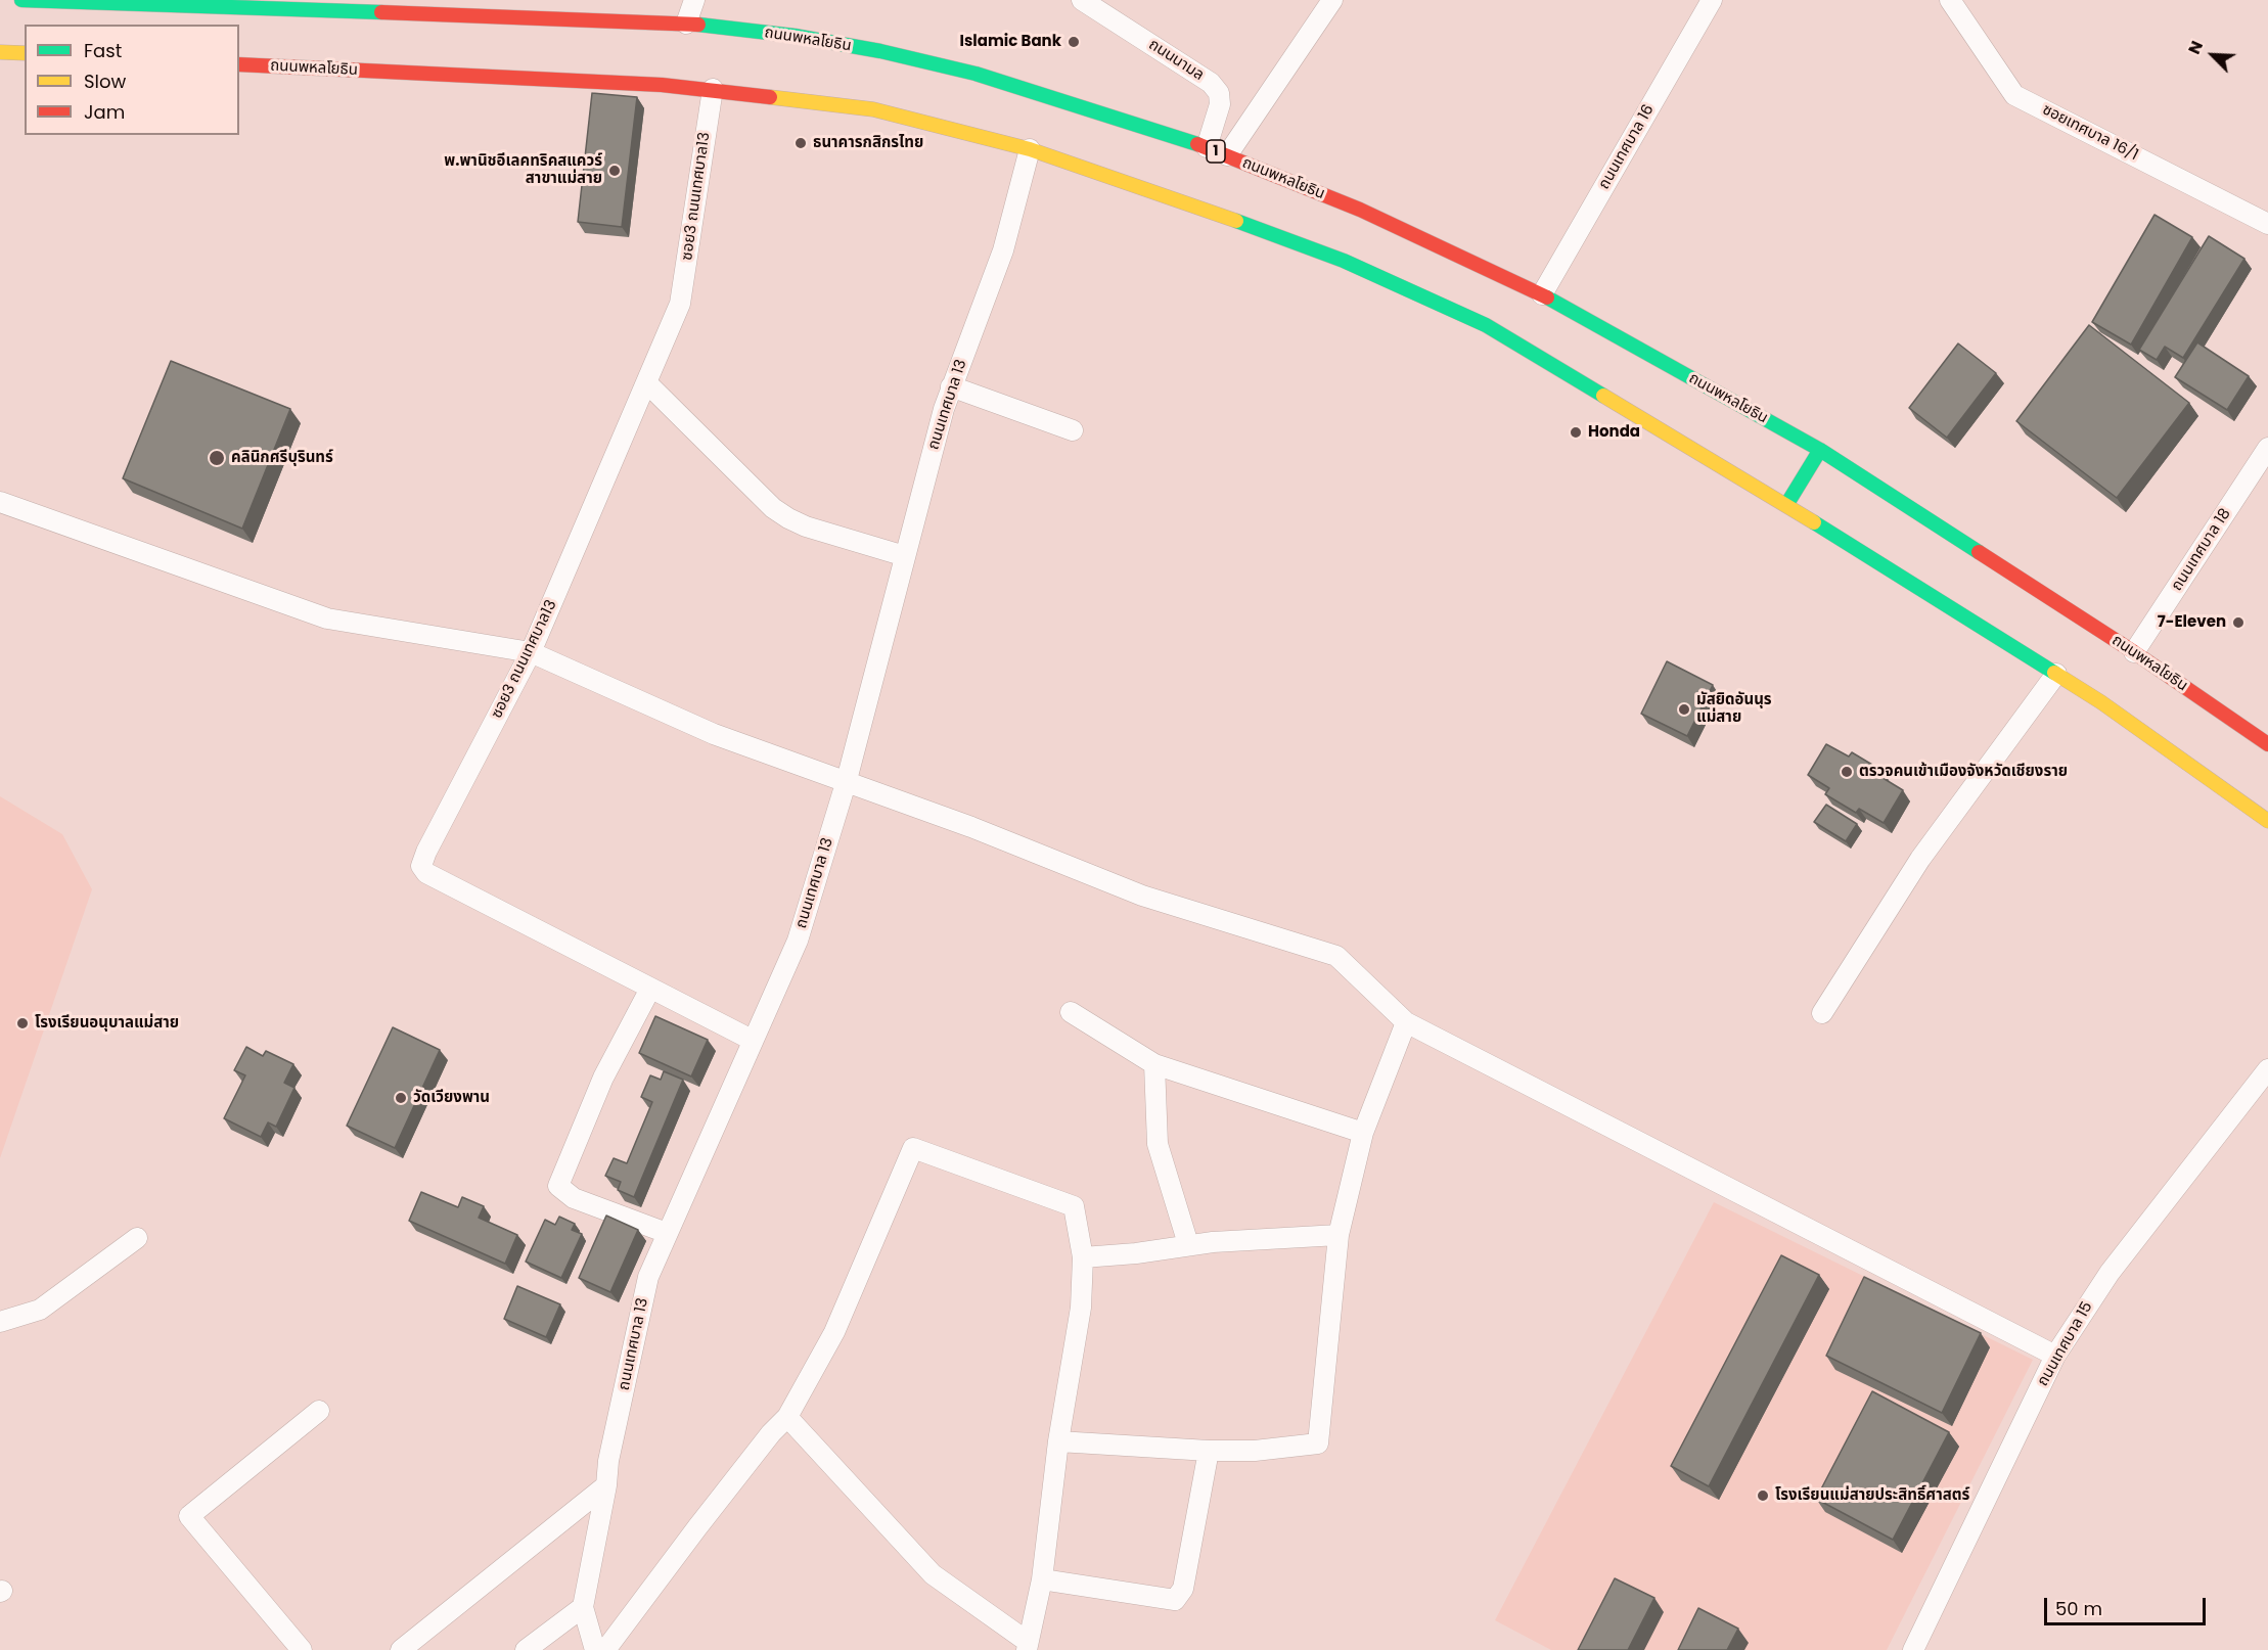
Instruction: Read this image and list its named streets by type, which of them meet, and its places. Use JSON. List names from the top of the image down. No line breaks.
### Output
{"streets":{"main road":["ถนนพหลโยธิน","1"],"street":["ถนนนามล","ซอยเทศบาล 16/1","ถนนเทศบาล 16","ซอย3 ถนนเทศบาล13","ถนนเทศบาล 13","ถนนเทศบาล 18","ถนนเทศบาล 15"]},"crossings":[["ถนนพหลโยธิน","ถนนนามล"],["ถนนพหลโยธิน","ถนนเทศบาล 16"],["ถนนพหลโยธิน","ซอย3 ถนนเทศบาล13"],["ถนนพหลโยธิน","ถนนเทศบาล 13"],["ถนนพหลโยธิน","ถนนเทศบาล 18"],["ซอย3 ถนนเทศบาล13","ถนนเทศบาล 13"]],"places":["Islamic Bank","ธนาคารกสิกรไทย","พ.พานิชอีเลคทริคสแควร์ สาขาแม่สาย","Honda","คลินิกศรีบุรินทร์","7-Eleven","มัสยิดอันนุร แม่สาย","ตรวจคนเข้าเมืองจังหวัดเชียงราย","โรงเรียนอนุบาลแม่สาย","วัดเวียงพาน","โรงเรียนแม่สายประสิทธิ์ศาสตร์"],"legend":["Fast","Slow","Jam"],"scale_bar":"50 m","north":"top left"}
